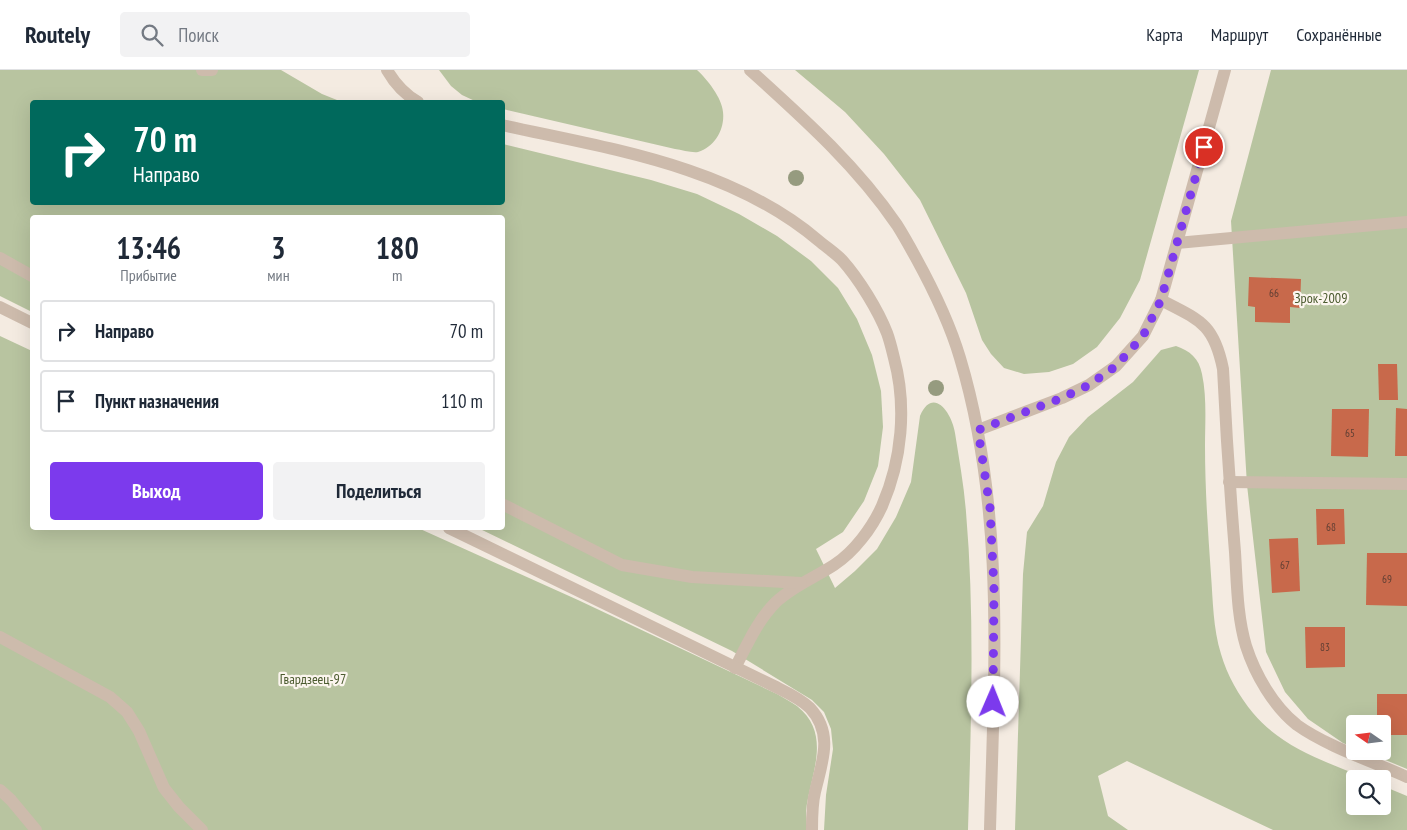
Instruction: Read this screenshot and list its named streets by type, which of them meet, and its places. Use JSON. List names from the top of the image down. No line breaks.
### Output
{"parks":["Зрок-2009","Гвардзеец-97"],"house_numbers":["66","65","68","67","69","83"],"north":"left","page":{"header":"Routely","search":"Поиск","nav":["Карта","Маршрут","Сохранённые"],"turn":["70 m","Направо"],"eta":["13:46","Прибытие","3","мин","180","m"],"list":[{"name":"Направо","value":"70 m"},{"name":"Пункт назначения","value":"110 m"}],"buttons":["Выход","Поделиться"]}}
